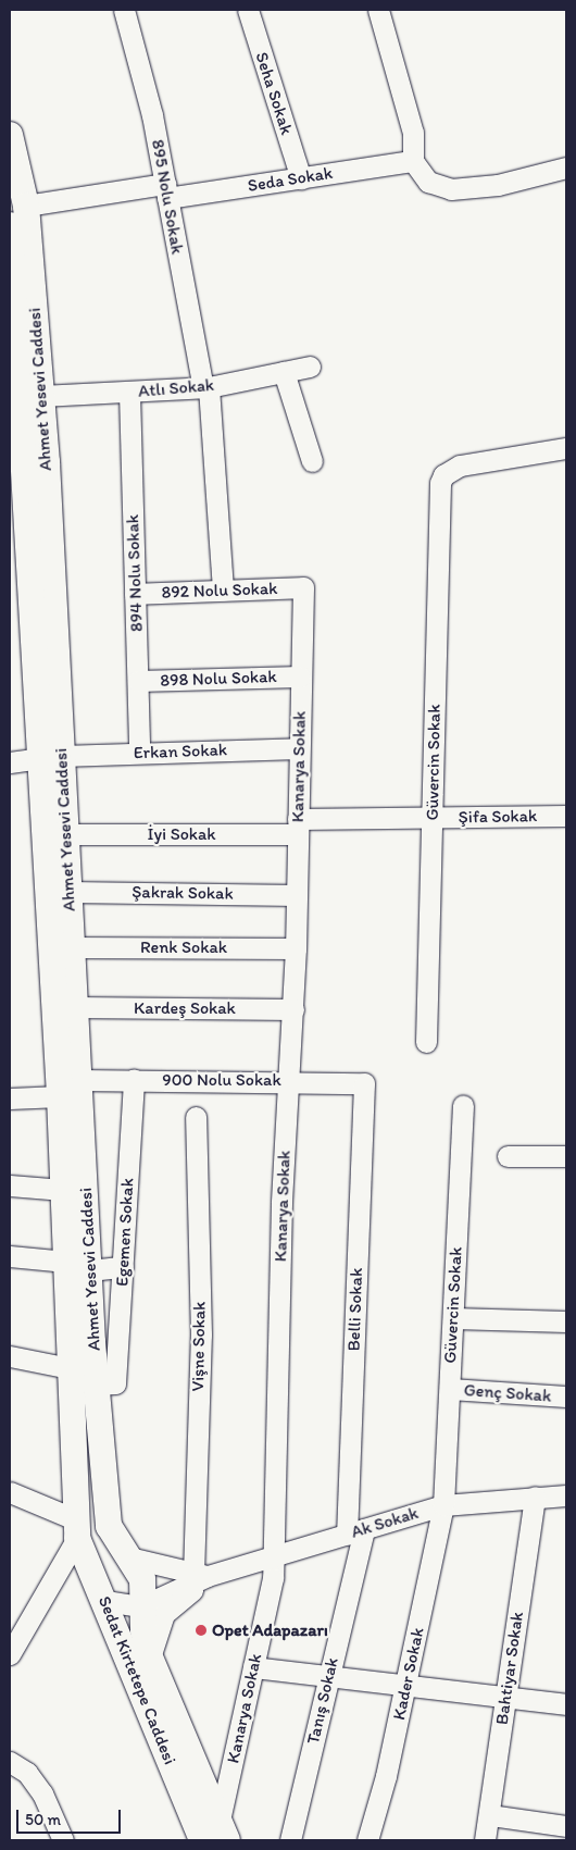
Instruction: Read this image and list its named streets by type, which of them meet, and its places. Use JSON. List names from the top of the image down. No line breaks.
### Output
{"streets":{"main road":["Ahmet Yesevi Caddesi","Sedat Kirtetepe Caddesi"],"street":["Seha Sokak","Seda Sokak","895 Nolu Sokak","Atlı Sokak","894 Nolu Sokak","892 Nolu Sokak","898 Nolu Sokak","Erkan Sokak","Güvercin Sokak","Kanarya Sokak","Şifa Sokak","İyi Sokak","Şakrak Sokak","Renk Sokak","Kardeş Sokak","900 Nolu Sokak","Egemen Sokak","Belli Sokak","Vişne Sokak","Genç Sokak","Ak Sokak","Bahtiyar Sokak","Kader Sokak","Tanış Sokak"]},"crossings":[["Seha Sokak","Seda Sokak"],["Seda Sokak","895 Nolu Sokak"],["Seda Sokak","Ahmet Yesevi Caddesi"],["895 Nolu Sokak","Atlı Sokak"],["895 Nolu Sokak","892 Nolu Sokak"],["Atlı Sokak","Ahmet Yesevi Caddesi"],["Atlı Sokak","894 Nolu Sokak"],["Ahmet Yesevi Caddesi","Erkan Sokak"],["Ahmet Yesevi Caddesi","İyi Sokak"],["Ahmet Yesevi Caddesi","Şakrak Sokak"],["Ahmet Yesevi Caddesi","Renk Sokak"],["Ahmet Yesevi Caddesi","Kardeş Sokak"],["Ahmet Yesevi Caddesi","900 Nolu Sokak"],["Ahmet Yesevi Caddesi","Egemen Sokak"],["Ahmet Yesevi Caddesi","Sedat Kirtetepe Caddesi"],["894 Nolu Sokak","892 Nolu Sokak"],["894 Nolu Sokak","898 Nolu Sokak"],["894 Nolu Sokak","Erkan Sokak"],["892 Nolu Sokak","Kanarya Sokak"],["898 Nolu Sokak","Kanarya Sokak"],["Erkan Sokak","Kanarya Sokak"],["Güvercin Sokak","Şifa Sokak"],["Güvercin Sokak","Genç Sokak"],["Güvercin Sokak","Ak Sokak"],["Güvercin Sokak","Kader Sokak"],["Kanarya Sokak","Şifa Sokak"],["Kanarya Sokak","İyi Sokak"],["Kanarya Sokak","Şakrak Sokak"],["Kanarya Sokak","Renk Sokak"],["Kanarya Sokak","Kardeş Sokak"],["Kanarya Sokak","900 Nolu Sokak"],["Kanarya Sokak","Ak Sokak"],["Kanarya Sokak","Sedat Kirtetepe Caddesi"],["Şifa Sokak","İyi Sokak"],["900 Nolu Sokak","Egemen Sokak"],["900 Nolu Sokak","Belli Sokak"],["Belli Sokak","Ak Sokak"],["Belli Sokak","Tanış Sokak"],["Vişne Sokak","Ak Sokak"],["Ak Sokak","Bahtiyar Sokak"],["Ak Sokak","Kader Sokak"],["Ak Sokak","Sedat Kirtetepe Caddesi"],["Ak Sokak","Tanış Sokak"]],"places":["Opet Adapazarı"],"scale_bar":"50 m"}
